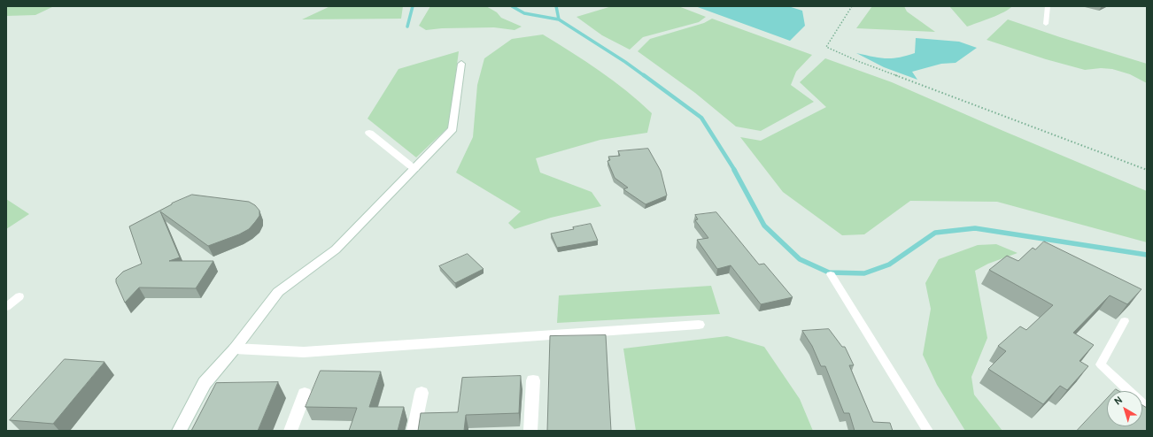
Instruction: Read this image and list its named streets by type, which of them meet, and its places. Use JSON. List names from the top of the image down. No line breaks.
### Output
{"north":"top left"}
